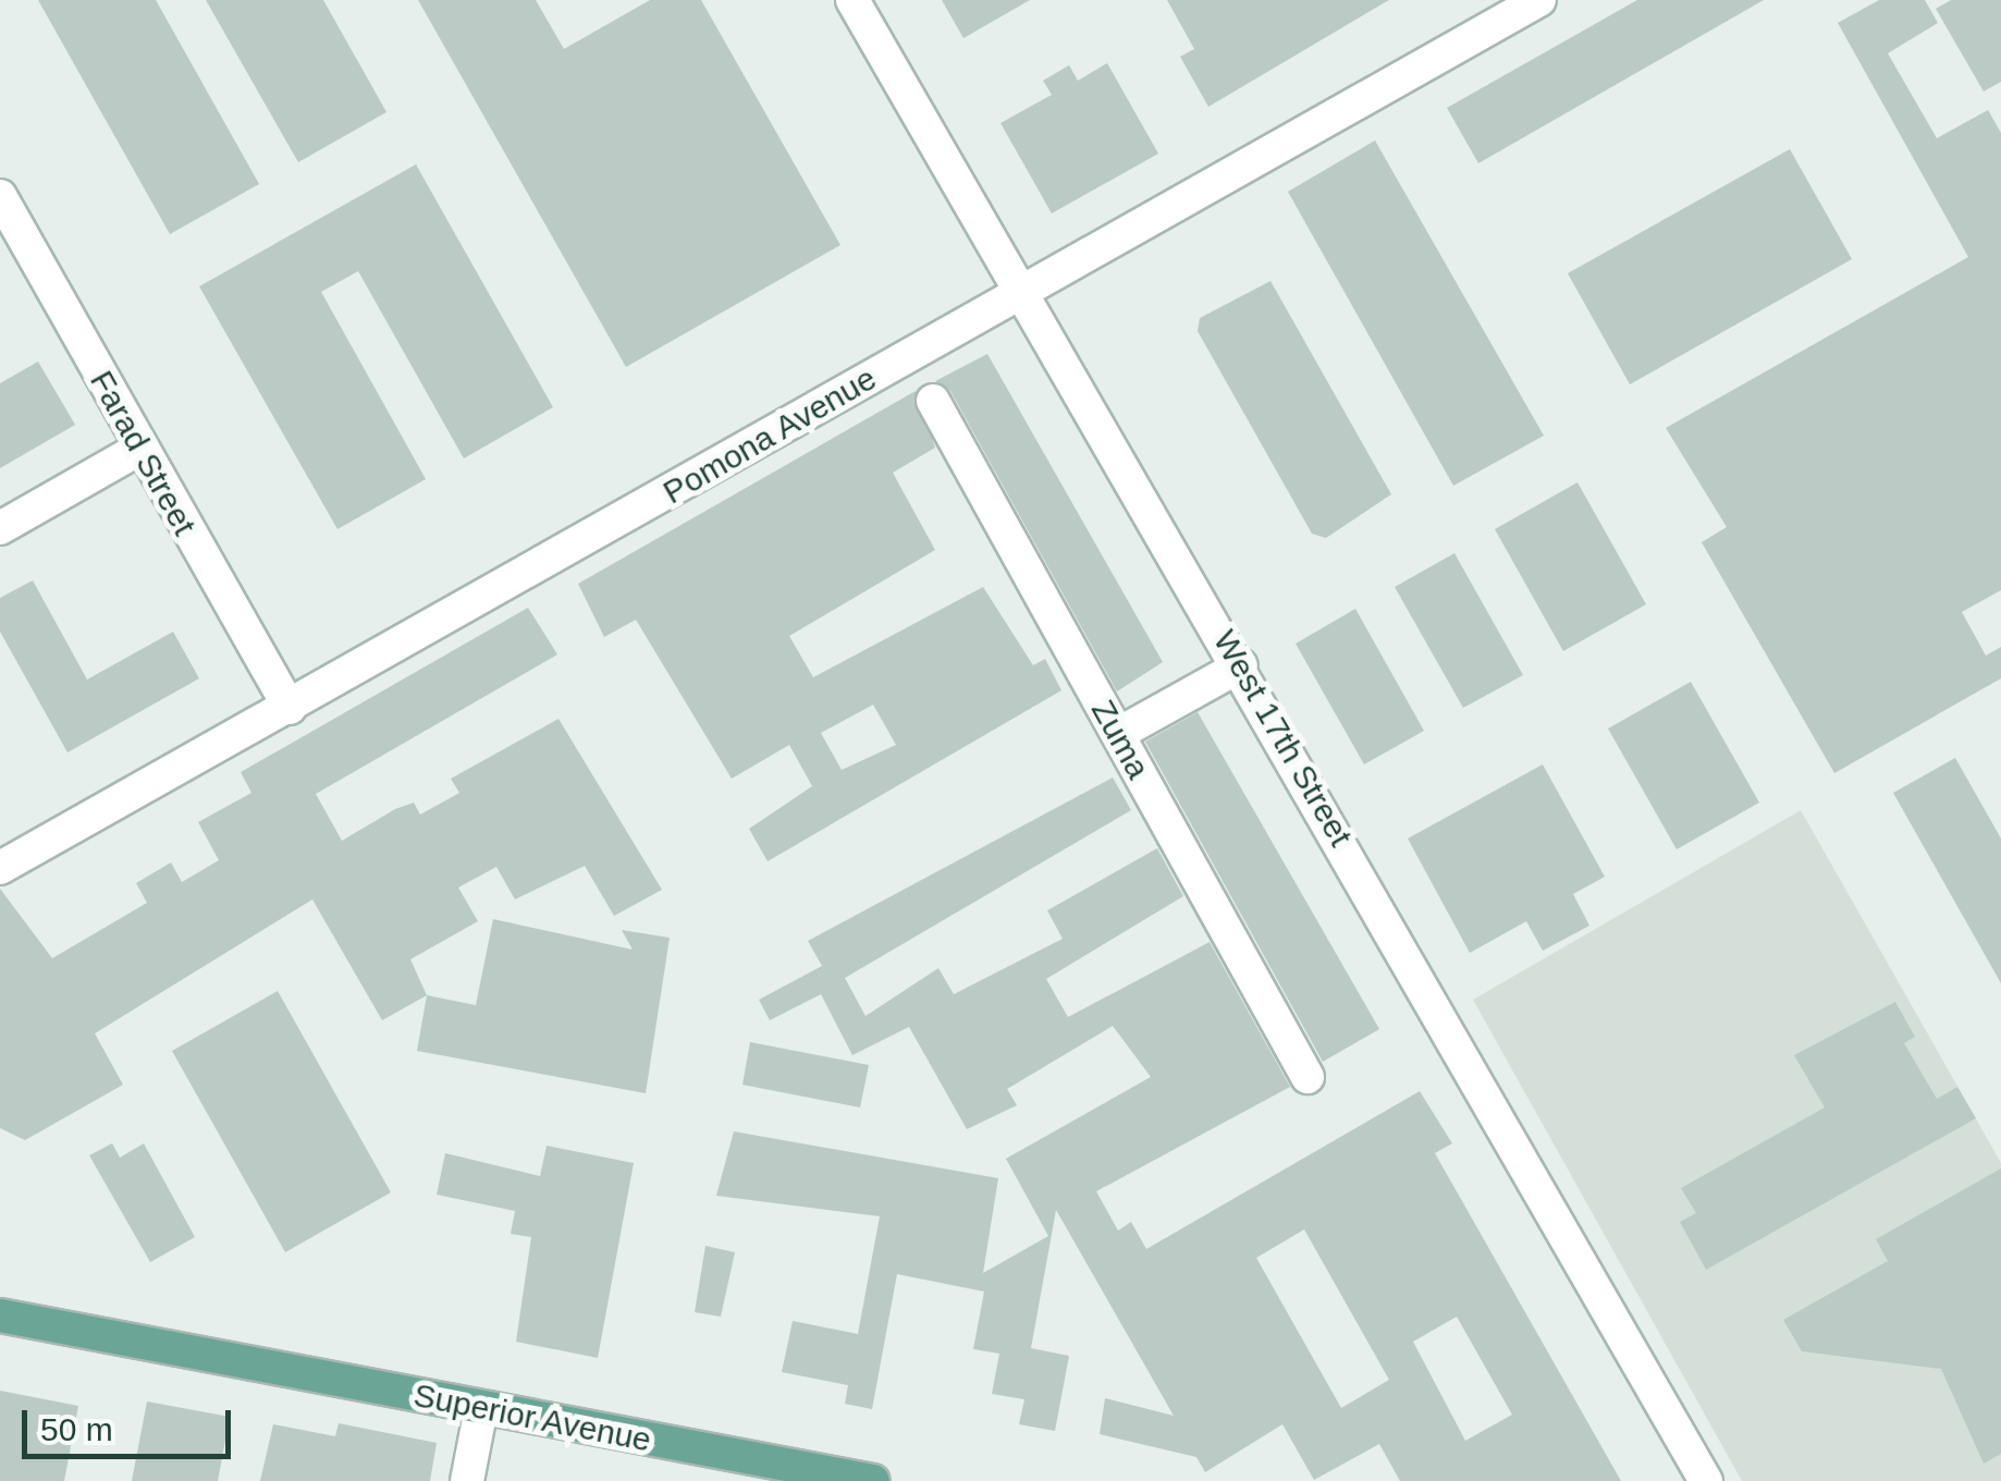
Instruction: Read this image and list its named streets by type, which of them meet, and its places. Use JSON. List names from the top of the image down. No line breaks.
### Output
{"streets":{"main road":["Superior Avenue"],"street":["Pomona Avenue","Farad Street","West 17th Street","Zuma"]},"crossings":[["Pomona Avenue","Farad Street"],["Pomona Avenue","West 17th Street"]],"scale_bar":"50 m"}
